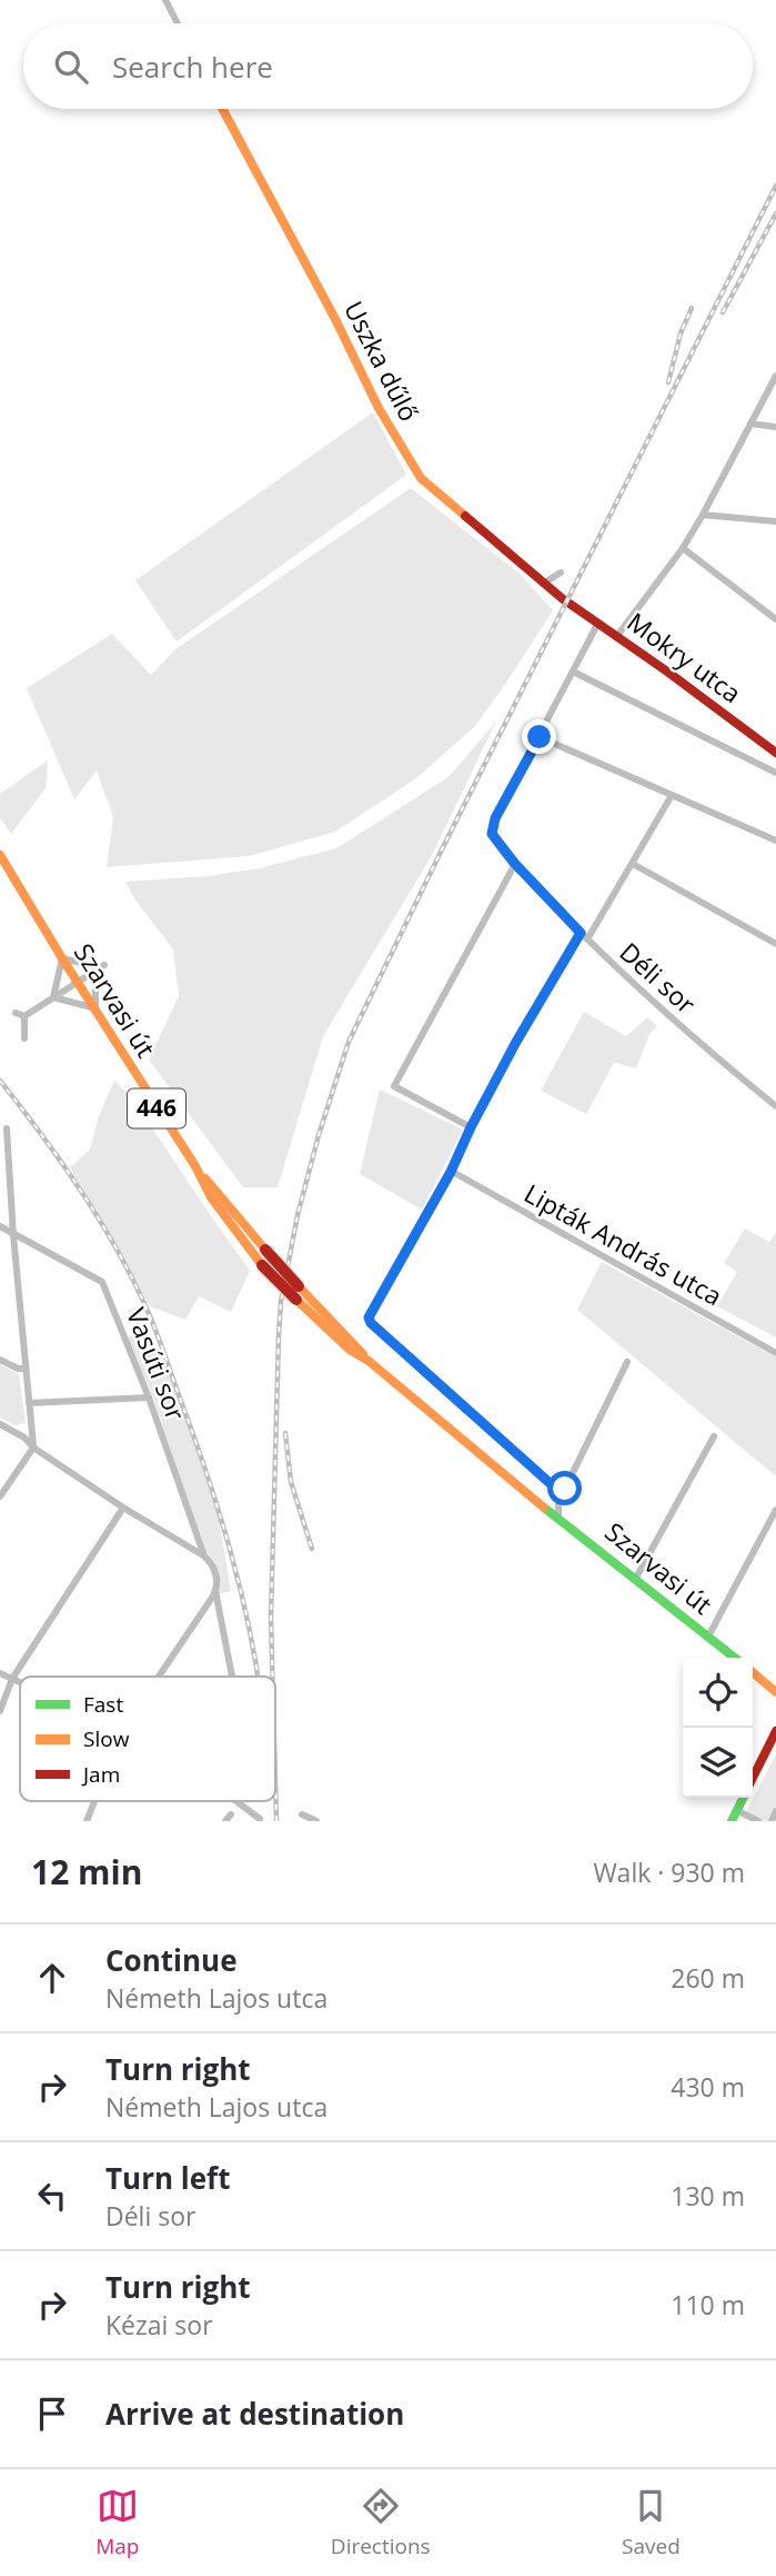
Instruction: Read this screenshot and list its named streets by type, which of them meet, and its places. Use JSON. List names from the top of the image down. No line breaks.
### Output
{"streets":{"main road":["Uszka dűlő","Mokry utca","Szarvasi út","446"],"street":["Déli sor","Lipták András utca","Vasúti sor"]},"crossings":[["Uszka dűlő","Mokry utca"]],"legend":["Fast","Slow","Jam"],"page":{"search":"Search here","heading":["12 min","Walk · 930 m"],"list":[["Continue","Németh Lajos utca","260 m"],["Turn right","Németh Lajos utca","430 m"],["Turn left","Déli sor","130 m"],["Turn right","Kézai sor","110 m"],"Arrive at destination"],"nav":["Map","Directions","Saved"]}}
